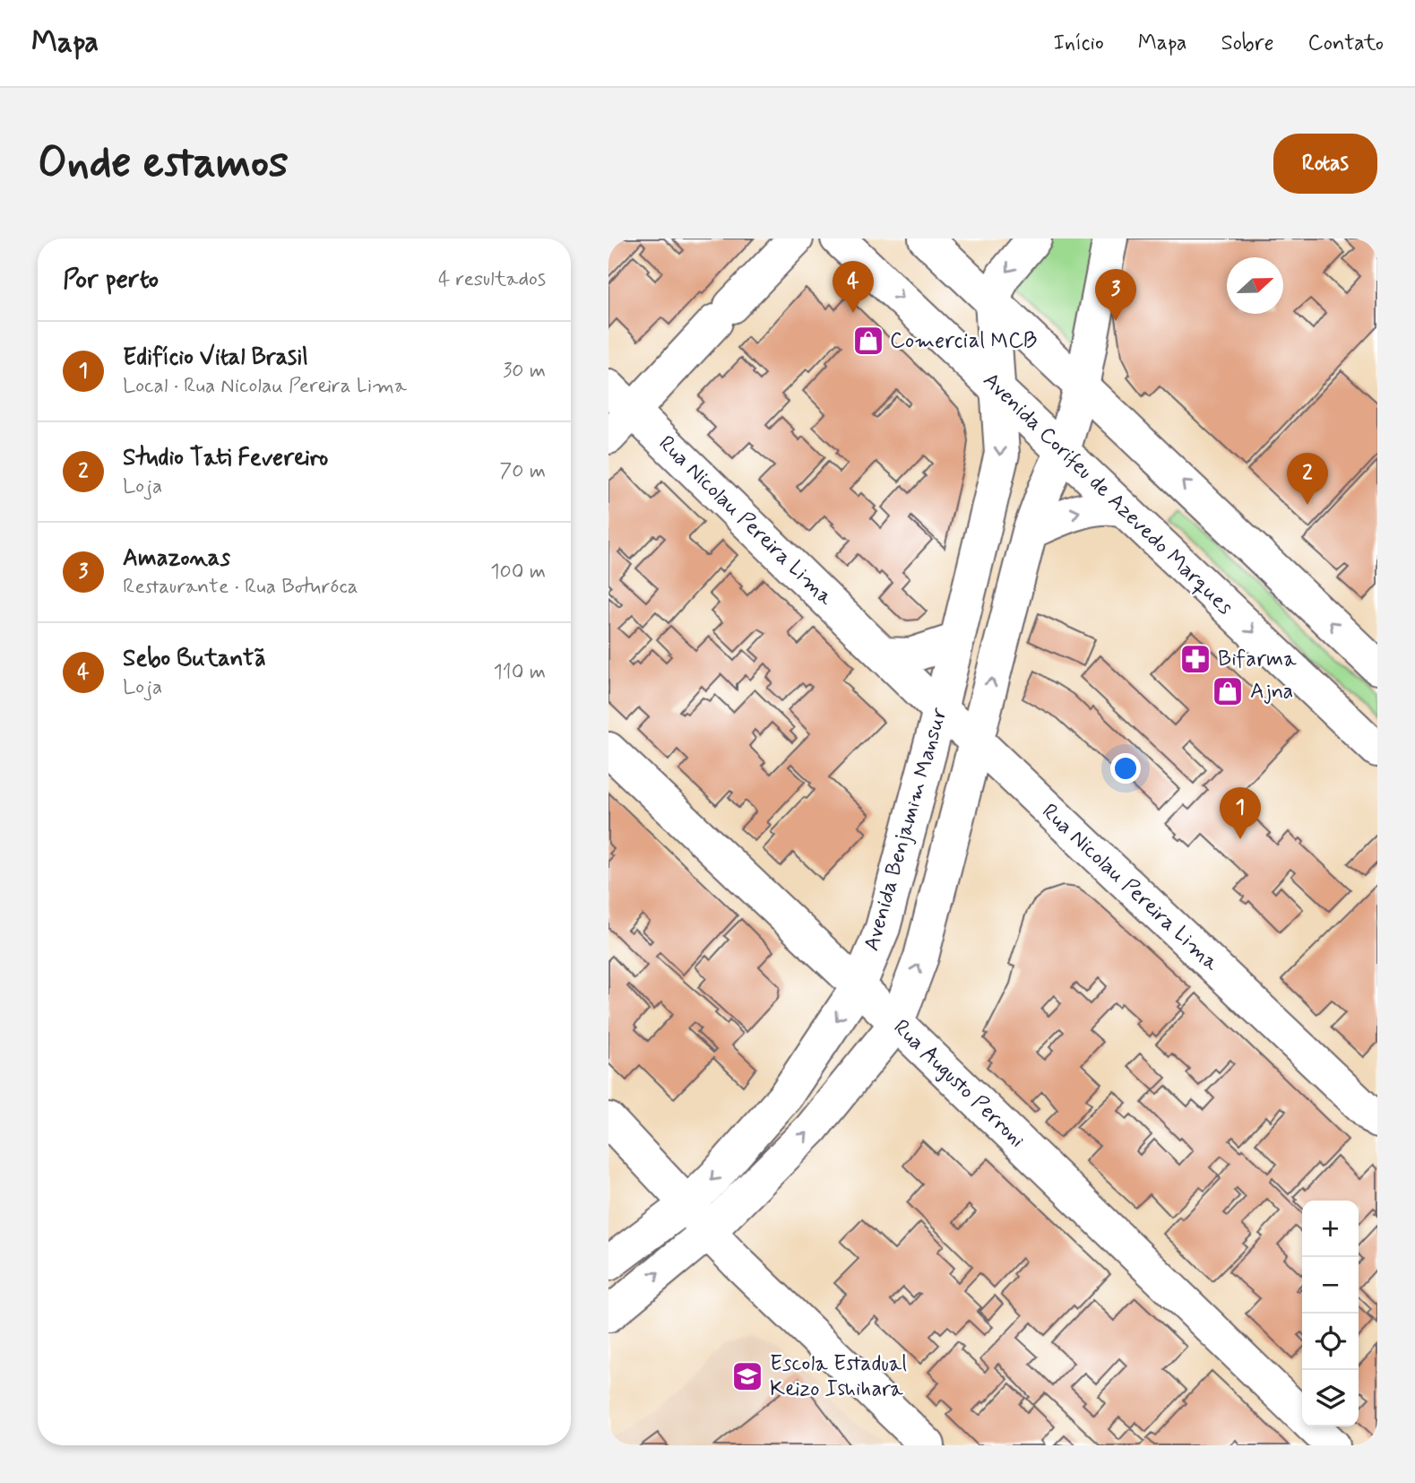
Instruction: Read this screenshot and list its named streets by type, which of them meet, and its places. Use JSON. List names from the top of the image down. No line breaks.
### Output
{"streets":{"main road":["Avenida Corifeu de Azevedo Marques","Rua Nicolau Pereira Lima","Avenida Benjamim Mansur","Rua Augusto Perroni"]},"crossings":[["Avenida Corifeu de Azevedo Marques","Avenida Benjamim Mansur"],["Rua Nicolau Pereira Lima","Avenida Benjamim Mansur"],["Avenida Benjamim Mansur","Rua Augusto Perroni"]],"places":{"shop":["Comercial MCB","Ajna"],"pharmacy":["Bifarma"],"school or university":["Escola Estadual Keizo Ishihara"]},"north":"right","page":{"header":"Mapa","nav":["Início","Mapa","Sobre","Contato"],"buttons":"Rotas","title":"Onde estamos","heading":["Por perto","4 resultados"],"pins":["4","3","2","1"],"list":[{"mark":"1","name":"Edifício Vital Brasil","note":"Local · Rua Nicolau Pereira Lima","value":"30 m"},{"mark":"2","name":"Studio Tati Fevereiro","note":"Loja","value":"70 m"},{"mark":"3","name":"Amazonas","note":"Restaurante · Rua Boturóca","value":"100 m"},{"mark":"4","name":"Sebo Butantã","note":"Loja","value":"110 m"}],"map_buttons":["+","−"]}}
